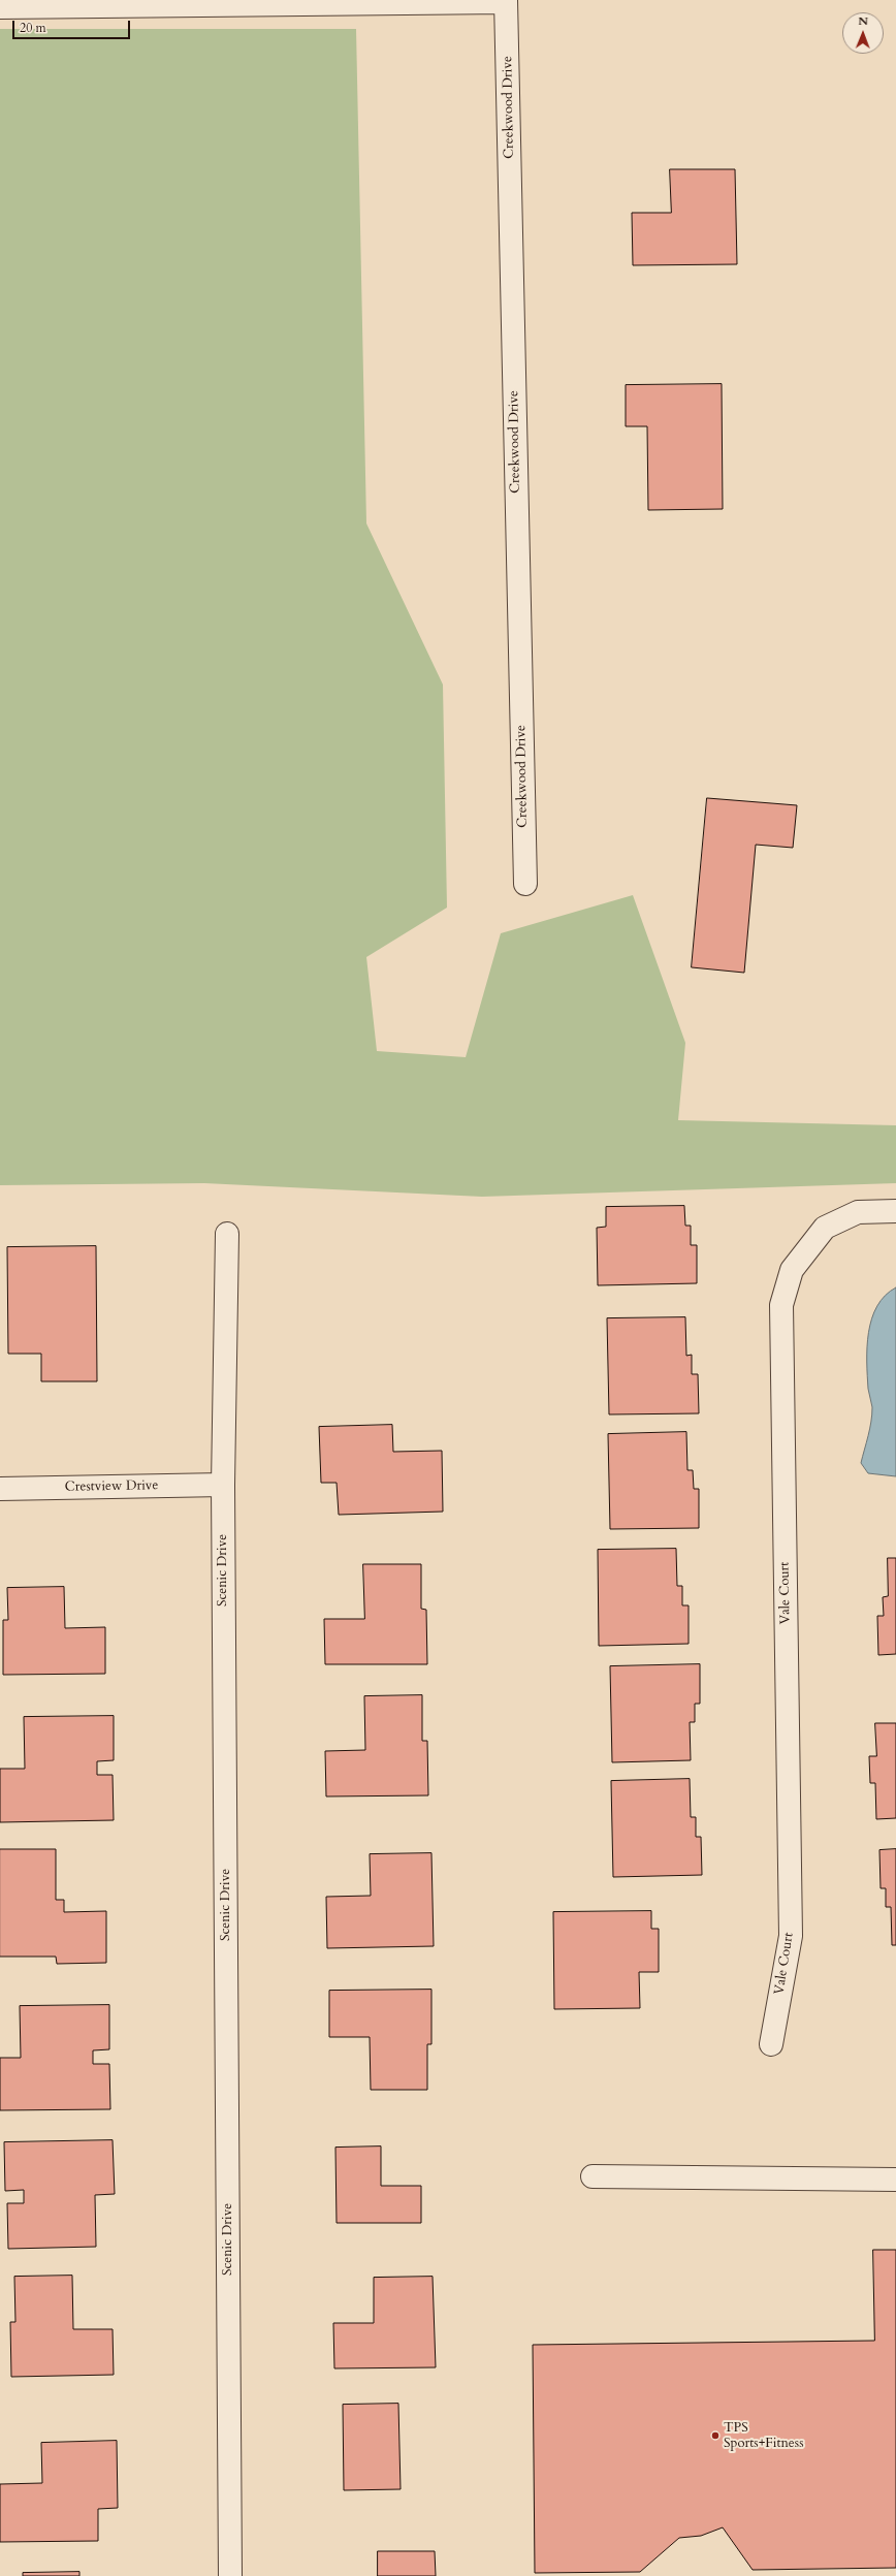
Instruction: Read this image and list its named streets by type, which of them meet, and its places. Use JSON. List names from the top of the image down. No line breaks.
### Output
{"streets":{"street":["Creekwood Drive","Crestview Drive","Scenic Drive","Vale Court"]},"crossings":[["Crestview Drive","Scenic Drive"]],"places":["TPS Sports+Fitness"],"scale_bar":"20 m","north":"top"}
